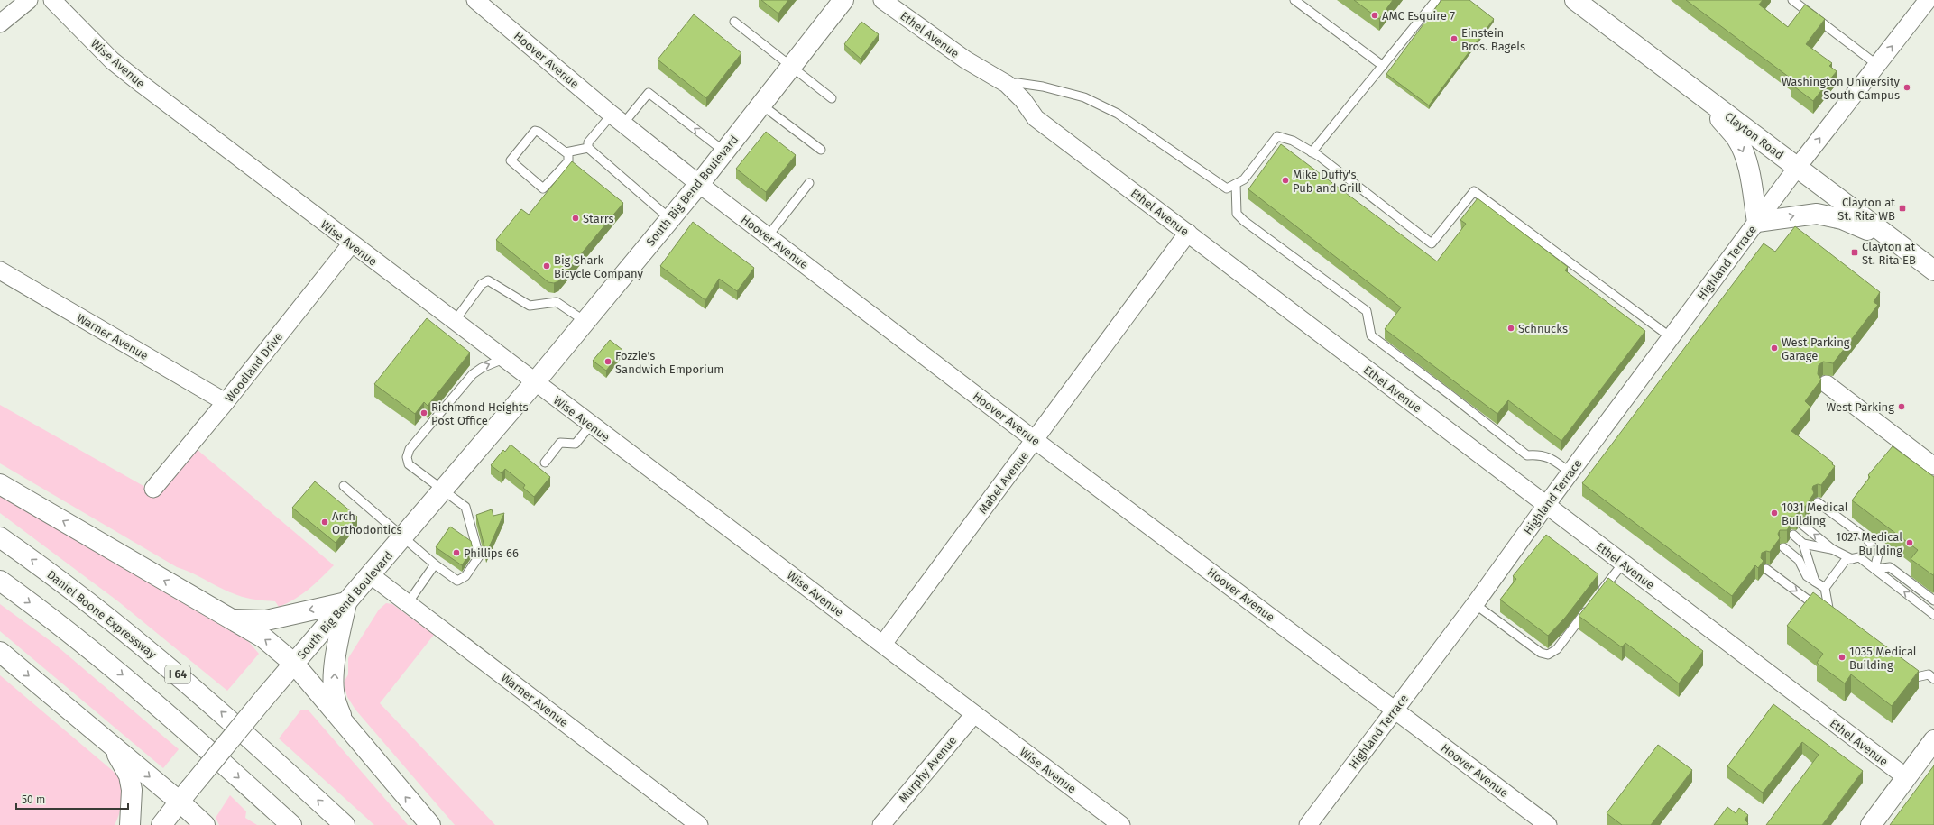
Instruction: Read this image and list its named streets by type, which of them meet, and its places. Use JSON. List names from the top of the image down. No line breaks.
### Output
{"streets":{"main road":["Clayton Road","South Big Bend Boulevard","Daniel Boone Expressway","I 64"],"street":["Ethel Avenue","Hoover Avenue","Wise Avenue","Highland Terrace","Warner Avenue","Woodland Drive","Mabel Avenue","Murphy Avenue"]},"crossings":[["Ethel Avenue","Highland Terrace"],["Ethel Avenue","Mabel Avenue"],["Hoover Avenue","South Big Bend Boulevard"],["Hoover Avenue","Highland Terrace"],["Hoover Avenue","Mabel Avenue"],["Wise Avenue","South Big Bend Boulevard"],["Wise Avenue","Woodland Drive"],["Wise Avenue","Mabel Avenue"],["Wise Avenue","Murphy Avenue"],["Clayton Road","Highland Terrace"],["South Big Bend Boulevard","Warner Avenue"],["Warner Avenue","Woodland Drive"]],"places":{"other":["AMC Esquire 7","Einstein Bros. Bagels","Washington University South Campus","Mike Duffy's Pub and Grill","Starrs","Big Shark Bicycle Company","Schnucks","West Parking Garage","Fozzie's Sandwich Emporium","West Parking","Richmond Heights Post Office","1031 Medical Building","Arch Orthodontics","1027 Medical Building","Phillips 66","1035 Medical Building"],"transit":["Clayton at St. Rita WB","Clayton at St. Rita EB"]},"scale_bar":"50 m"}
